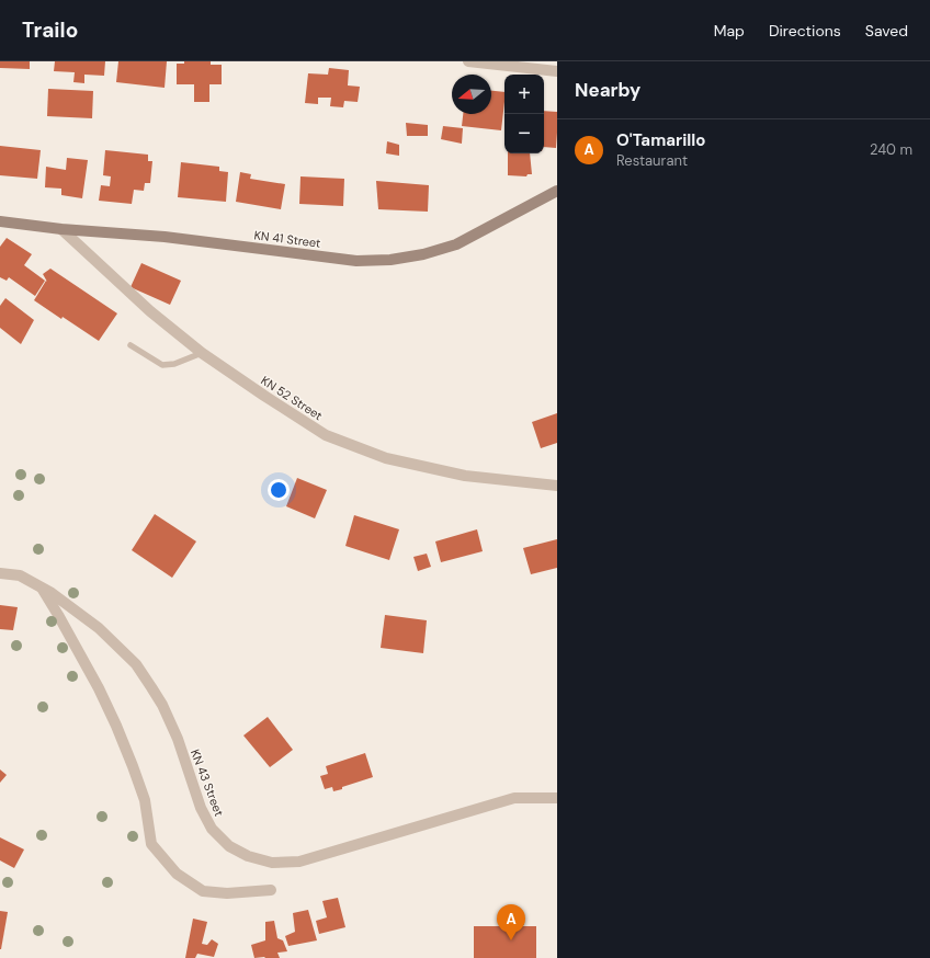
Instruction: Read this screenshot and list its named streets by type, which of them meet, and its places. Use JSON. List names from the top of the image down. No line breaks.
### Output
{"streets":{"main road":["KN 41 Street"],"street":["KN 52 Street","KN 43 Street"]},"crossings":[["KN 41 Street","KN 52 Street"]],"north":"left","page":{"header":"Trailo","nav":["Map","Directions","Saved"],"heading":"Nearby","map_buttons":["+","−"],"list":[{"mark":"A","name":"O'Tamarillo","note":"Restaurant","value":"240 m"}],"pins":"A"}}
